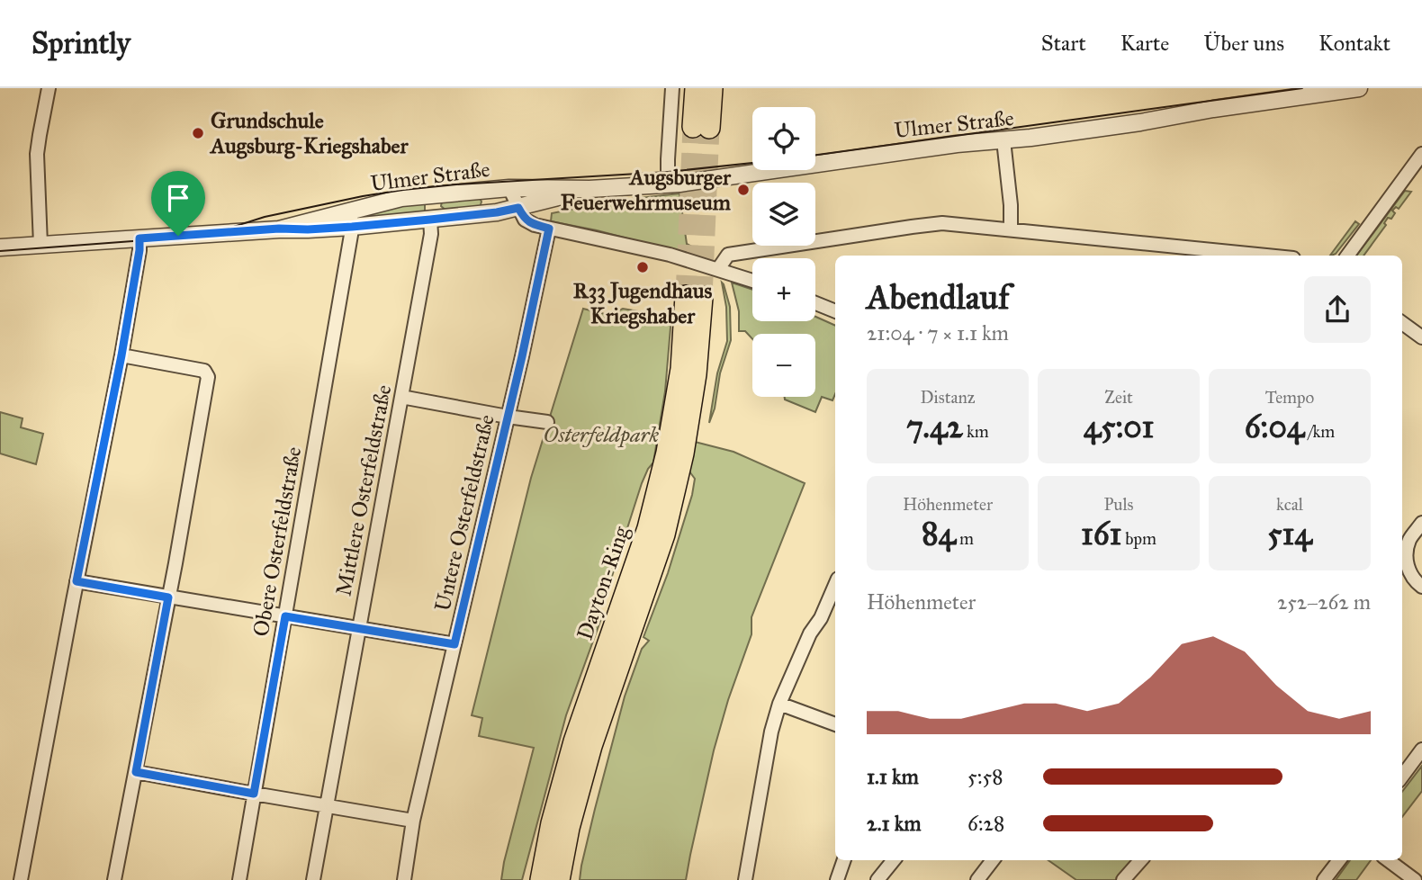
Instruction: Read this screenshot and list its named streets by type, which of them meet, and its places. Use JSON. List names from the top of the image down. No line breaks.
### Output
{"streets":{"highway":["Dayton-Ring"],"street":["Ulmer Straße","Mittlere Osterfeldstraße","Untere Osterfeldstraße","Obere Osterfeldstraße"]},"crossings":[["Ulmer Straße","Mittlere Osterfeldstraße"],["Ulmer Straße","Obere Osterfeldstraße"]],"parks":["Osterfeldpark"],"places":["Grundschule Augsburg-Kriegshaber","Augsburger Feuerwehrmuseum","R33 Jugendhaus Kriegshaber"],"page":{"header":"Sprintly","nav":["Start","Karte","Über uns","Kontakt"],"map_buttons":["+","−"],"heading":["Abendlauf","21:04 · 7 × 1.1 km"],"stats":[["Distanz","7.42 km"],["Zeit","45:01"],["Tempo","6:04 /km"],["Höhenmeter","84 m"],["Puls","161 bpm"],["kcal","514"]],"chart":["Höhenmeter","252–262 m"],"list":[{"name":"1.1 km","note":"5:58"},{"name":"2.1 km","note":"6:28"}]}}
